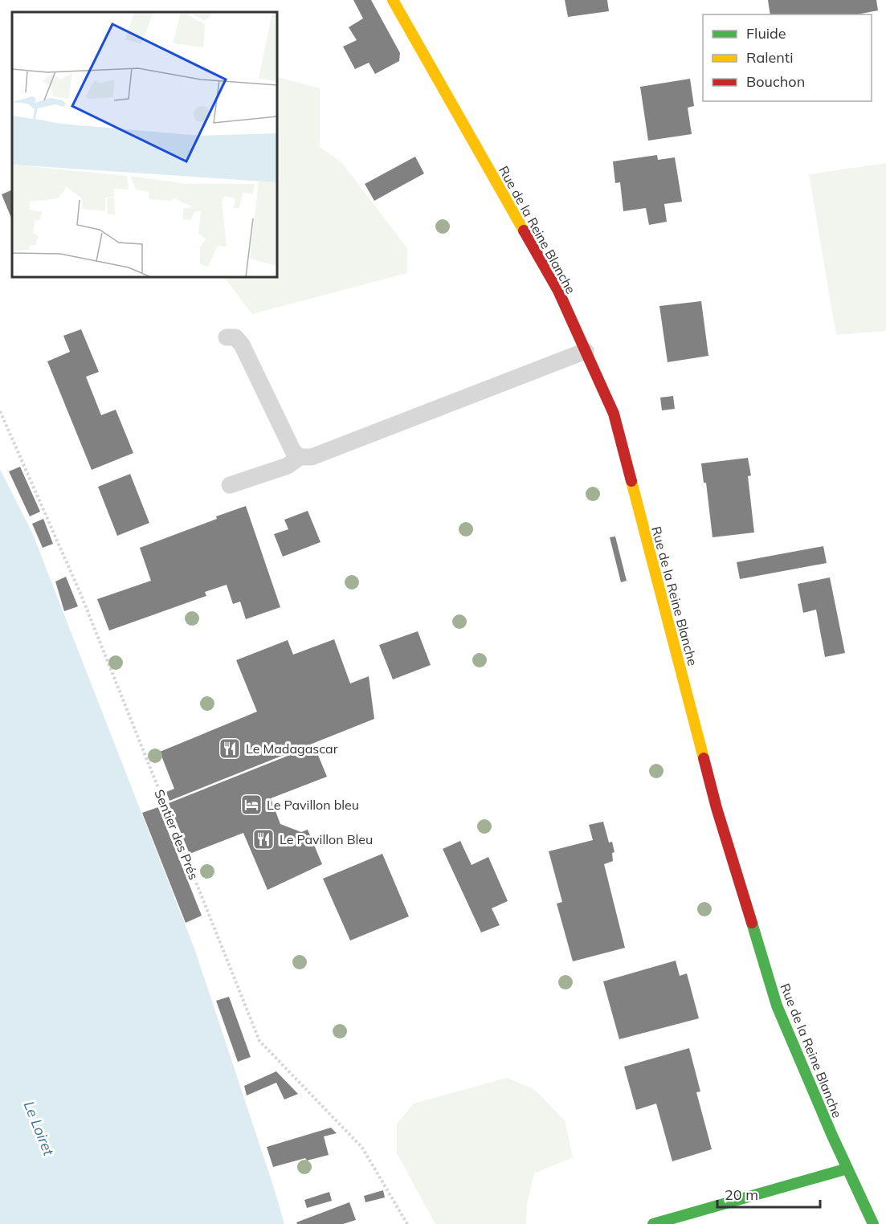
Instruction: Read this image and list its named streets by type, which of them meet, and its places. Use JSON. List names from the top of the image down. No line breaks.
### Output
{"streets":{"street":["Rue de la Reine Blanche"],"path":["Sentier des Prés"]},"water":["Le Loiret"],"places":{"restaurant":["Le Madagascar","Le Pavillon Bleu"],"hotel":["Le Pavillon bleu"]},"legend":["Fluide","Ralenti","Bouchon"],"scale_bar":"20 m"}
